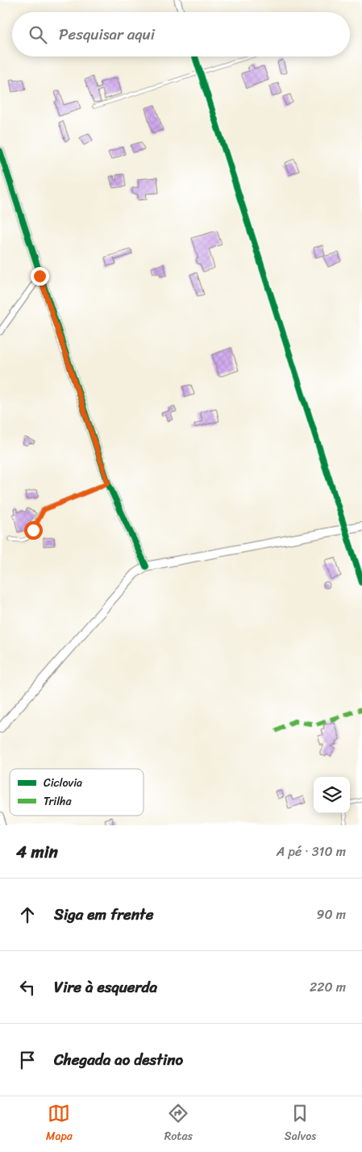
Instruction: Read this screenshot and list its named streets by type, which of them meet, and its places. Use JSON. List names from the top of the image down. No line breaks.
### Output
{"legend":["Ciclovia","Trilha"],"page":{"search":"Pesquisar aqui","heading":["4 min","A pé · 310 m"],"list":[["Siga em frente","90 m"],["Vire à esquerda","220 m"],"Chegada ao destino"],"nav":["Mapa","Rotas","Salvos"]}}
